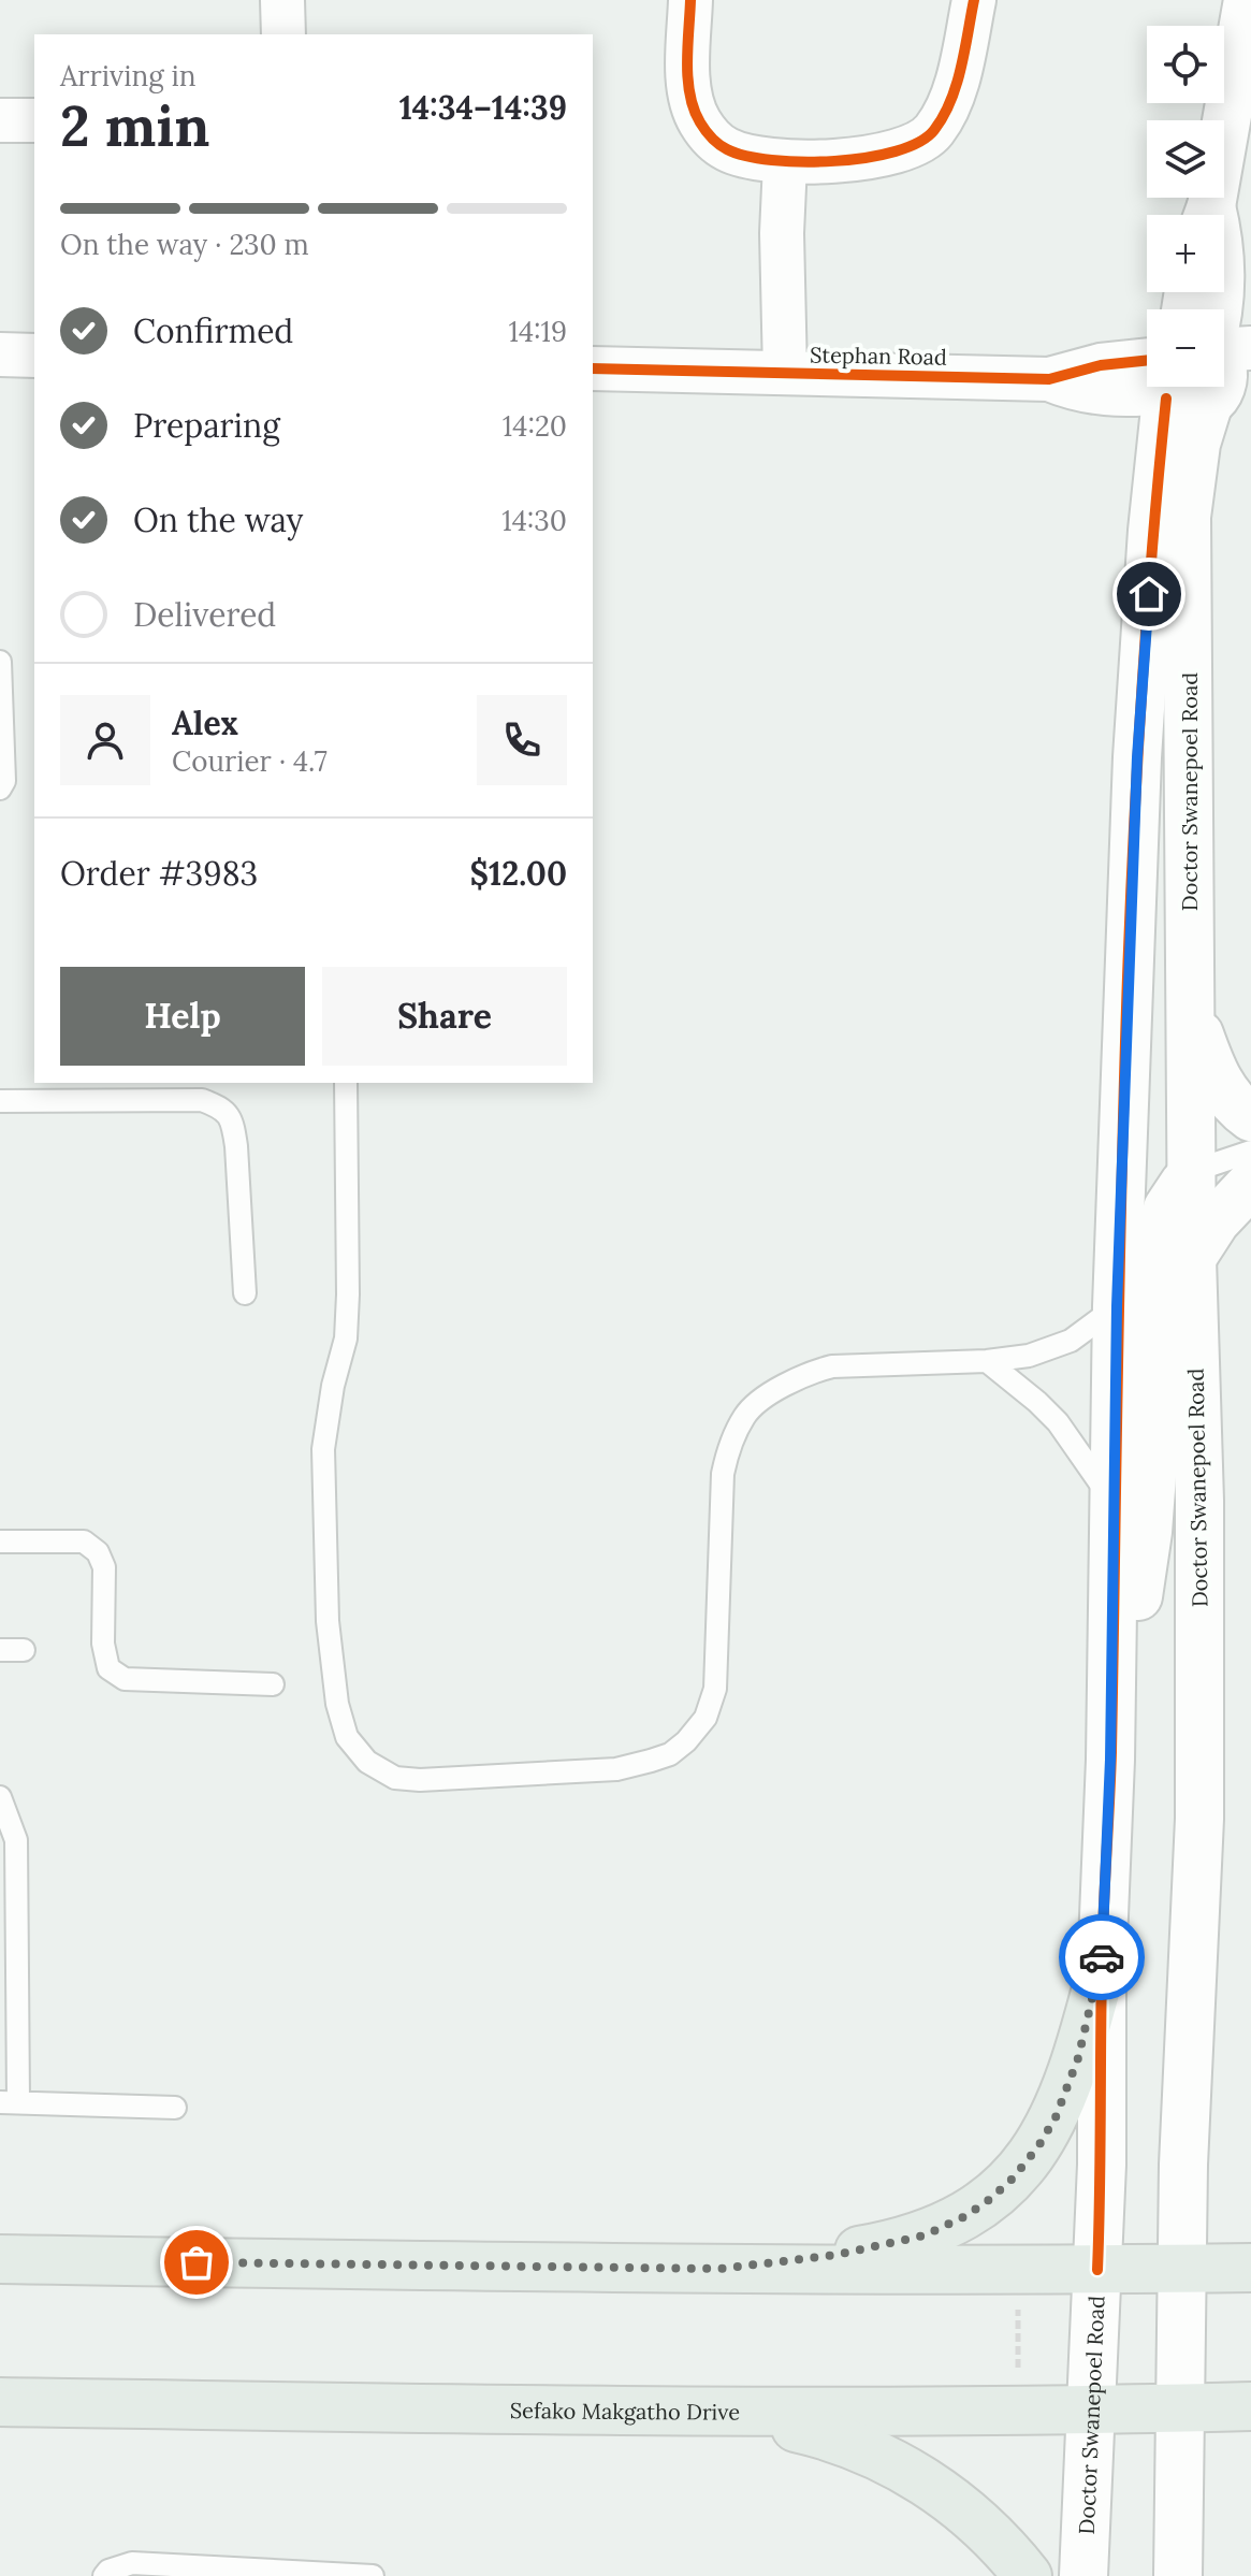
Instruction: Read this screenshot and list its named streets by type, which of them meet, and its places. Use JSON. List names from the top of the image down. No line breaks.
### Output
{"streets":{"main road":["Sefako Makgatho Drive"],"street":["Stephan Road","Doctor Swanepoel Road"]},"crossings":[["Doctor Swanepoel Road","Sefako Makgatho Drive"]],"page":{"map_buttons":["+","−"],"heading":["2 min","Arriving in","14:34–14:39"],"panel":["Alex","Courier · 4.7","Order #3983","$12.00"],"bar":"On the way · 230 m","list":[["Confirmed","14:19"],["Preparing","14:20"],["On the way","14:30"],"Delivered"],"buttons":["Help","Share"]}}
